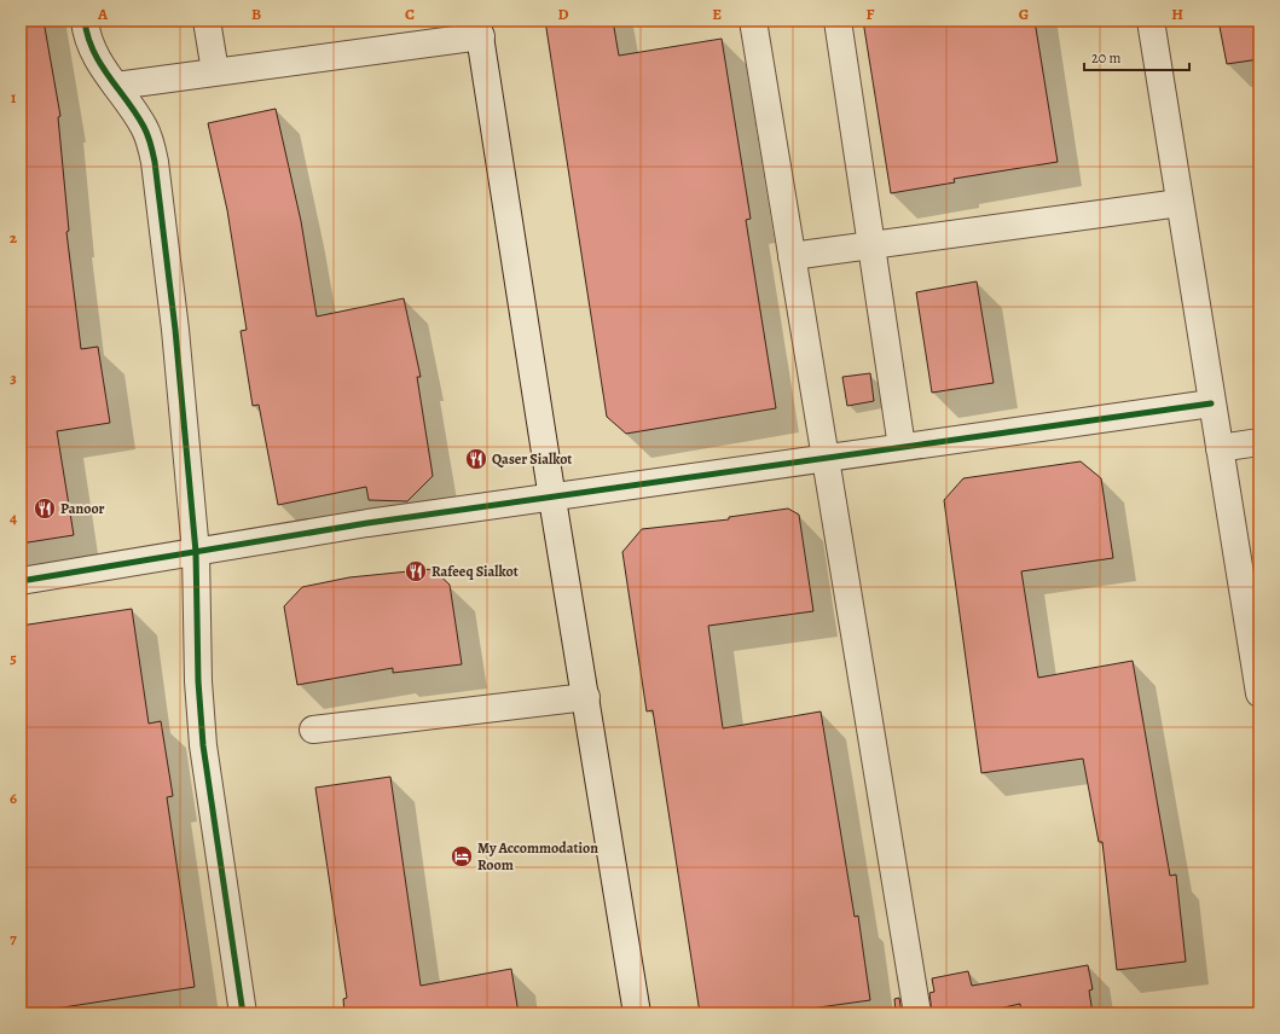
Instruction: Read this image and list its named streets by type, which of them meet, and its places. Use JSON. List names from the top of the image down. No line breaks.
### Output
{"places":{"restaurant":["Qaser Sialkot","Panoor","Rafeeq Sialkot"],"hotel":["My Accommodation Room"]},"scale_bar":"20 m","grid":{"columns":["A","B","C","D","E","F","G","H"],"rows":["1","2","3","4","5","6","7"]}}
